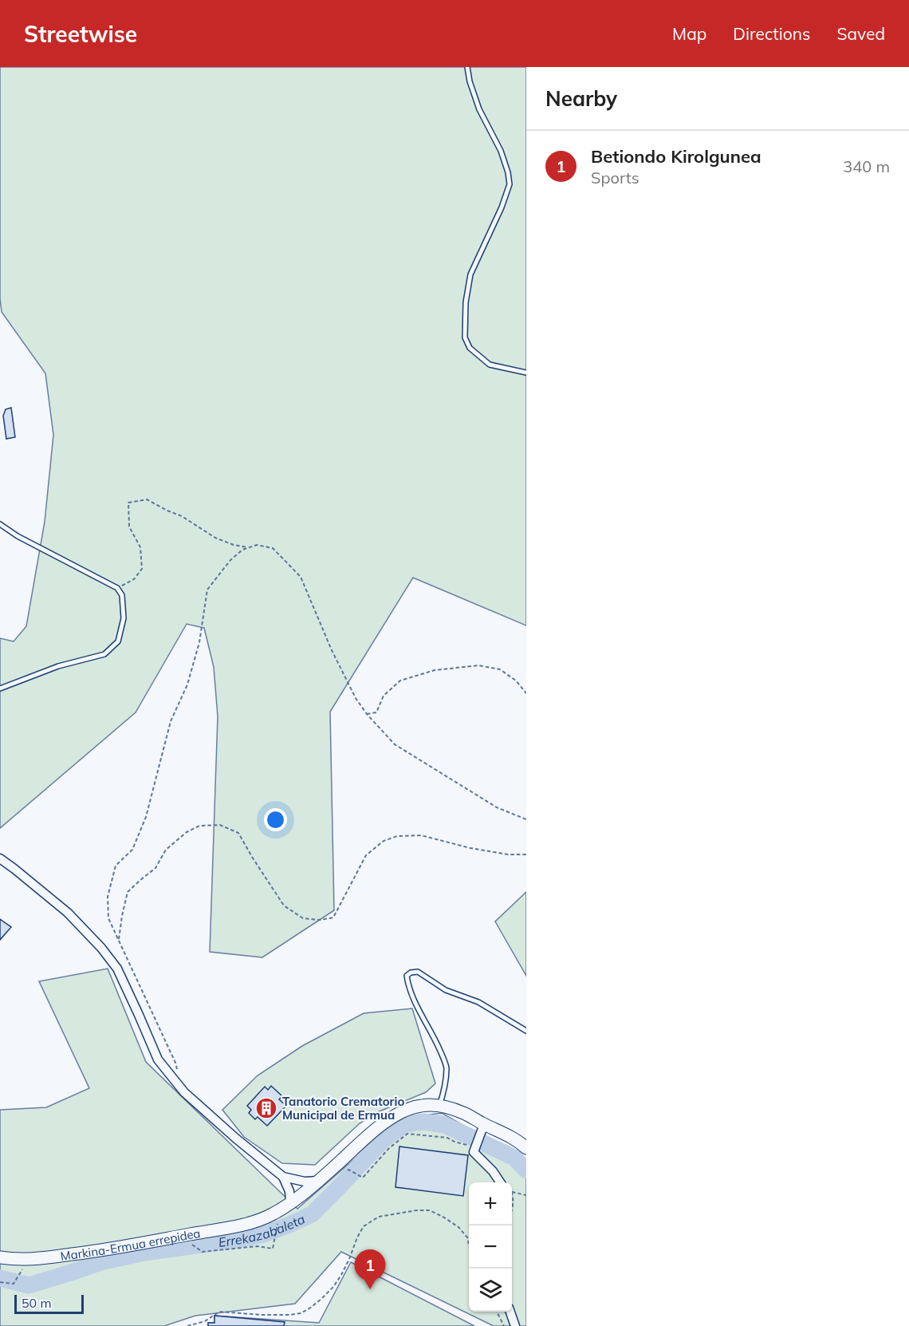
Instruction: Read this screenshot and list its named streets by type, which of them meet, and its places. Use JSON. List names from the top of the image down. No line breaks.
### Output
{"streets":{"main road":["Markina-Ermua errepidea"]},"water":["Errekazabaleta"],"places":{"building":["Tanatorio Crematorio Municipal de Ermua"]},"scale_bar":"50 m","page":{"header":"Streetwise","nav":["Map","Directions","Saved"],"heading":"Nearby","list":[{"mark":"1","name":"Betiondo Kirolgunea","note":"Sports","value":"340 m"}],"map_buttons":["+","−"],"pins":"1","scale":"50 m"}}
